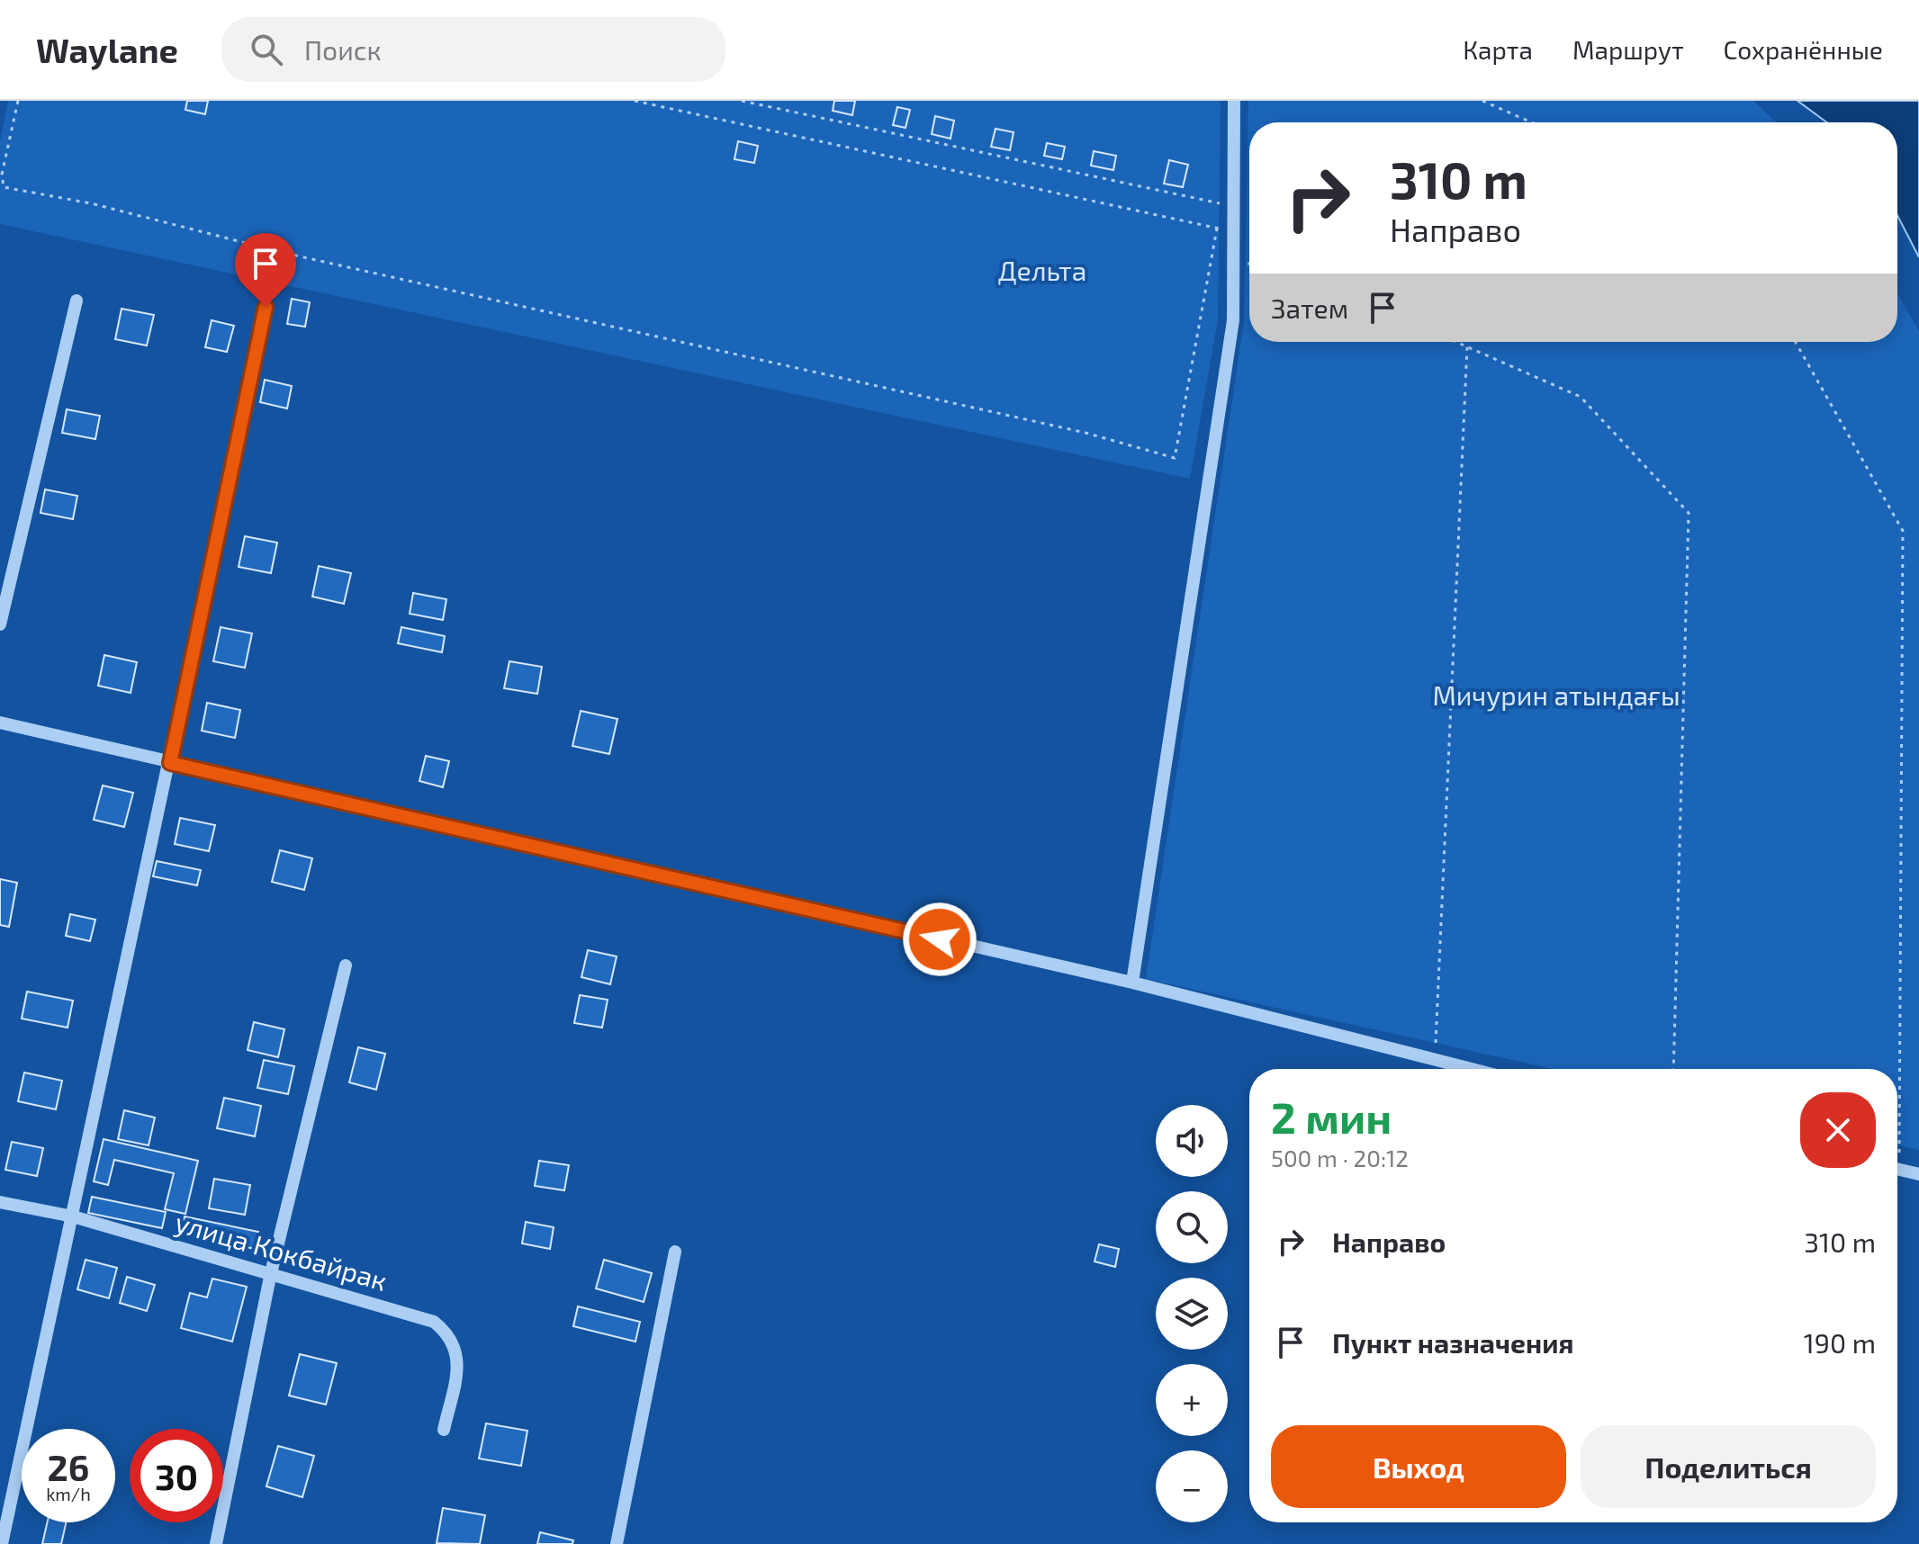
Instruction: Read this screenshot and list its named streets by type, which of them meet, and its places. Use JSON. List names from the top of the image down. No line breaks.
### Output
{"streets":{"street":["улица Кокбайрак"]},"parks":["Дельта","Мичурин атындағы"],"page":{"header":"Waylane","search":"Поиск","nav":["Карта","Маршрут","Сохранённые"],"turn":["310 m","Направо"],"then":"Затем","heading":["2 мин","500 m · 20:12"],"map_buttons":["+","−"],"list":[{"name":"Направо","value":"310 m"},{"name":"Пункт назначения","value":"190 m"}],"buttons":["Выход","Поделиться"],"speed":"26 km/h","limit":"30"}}
